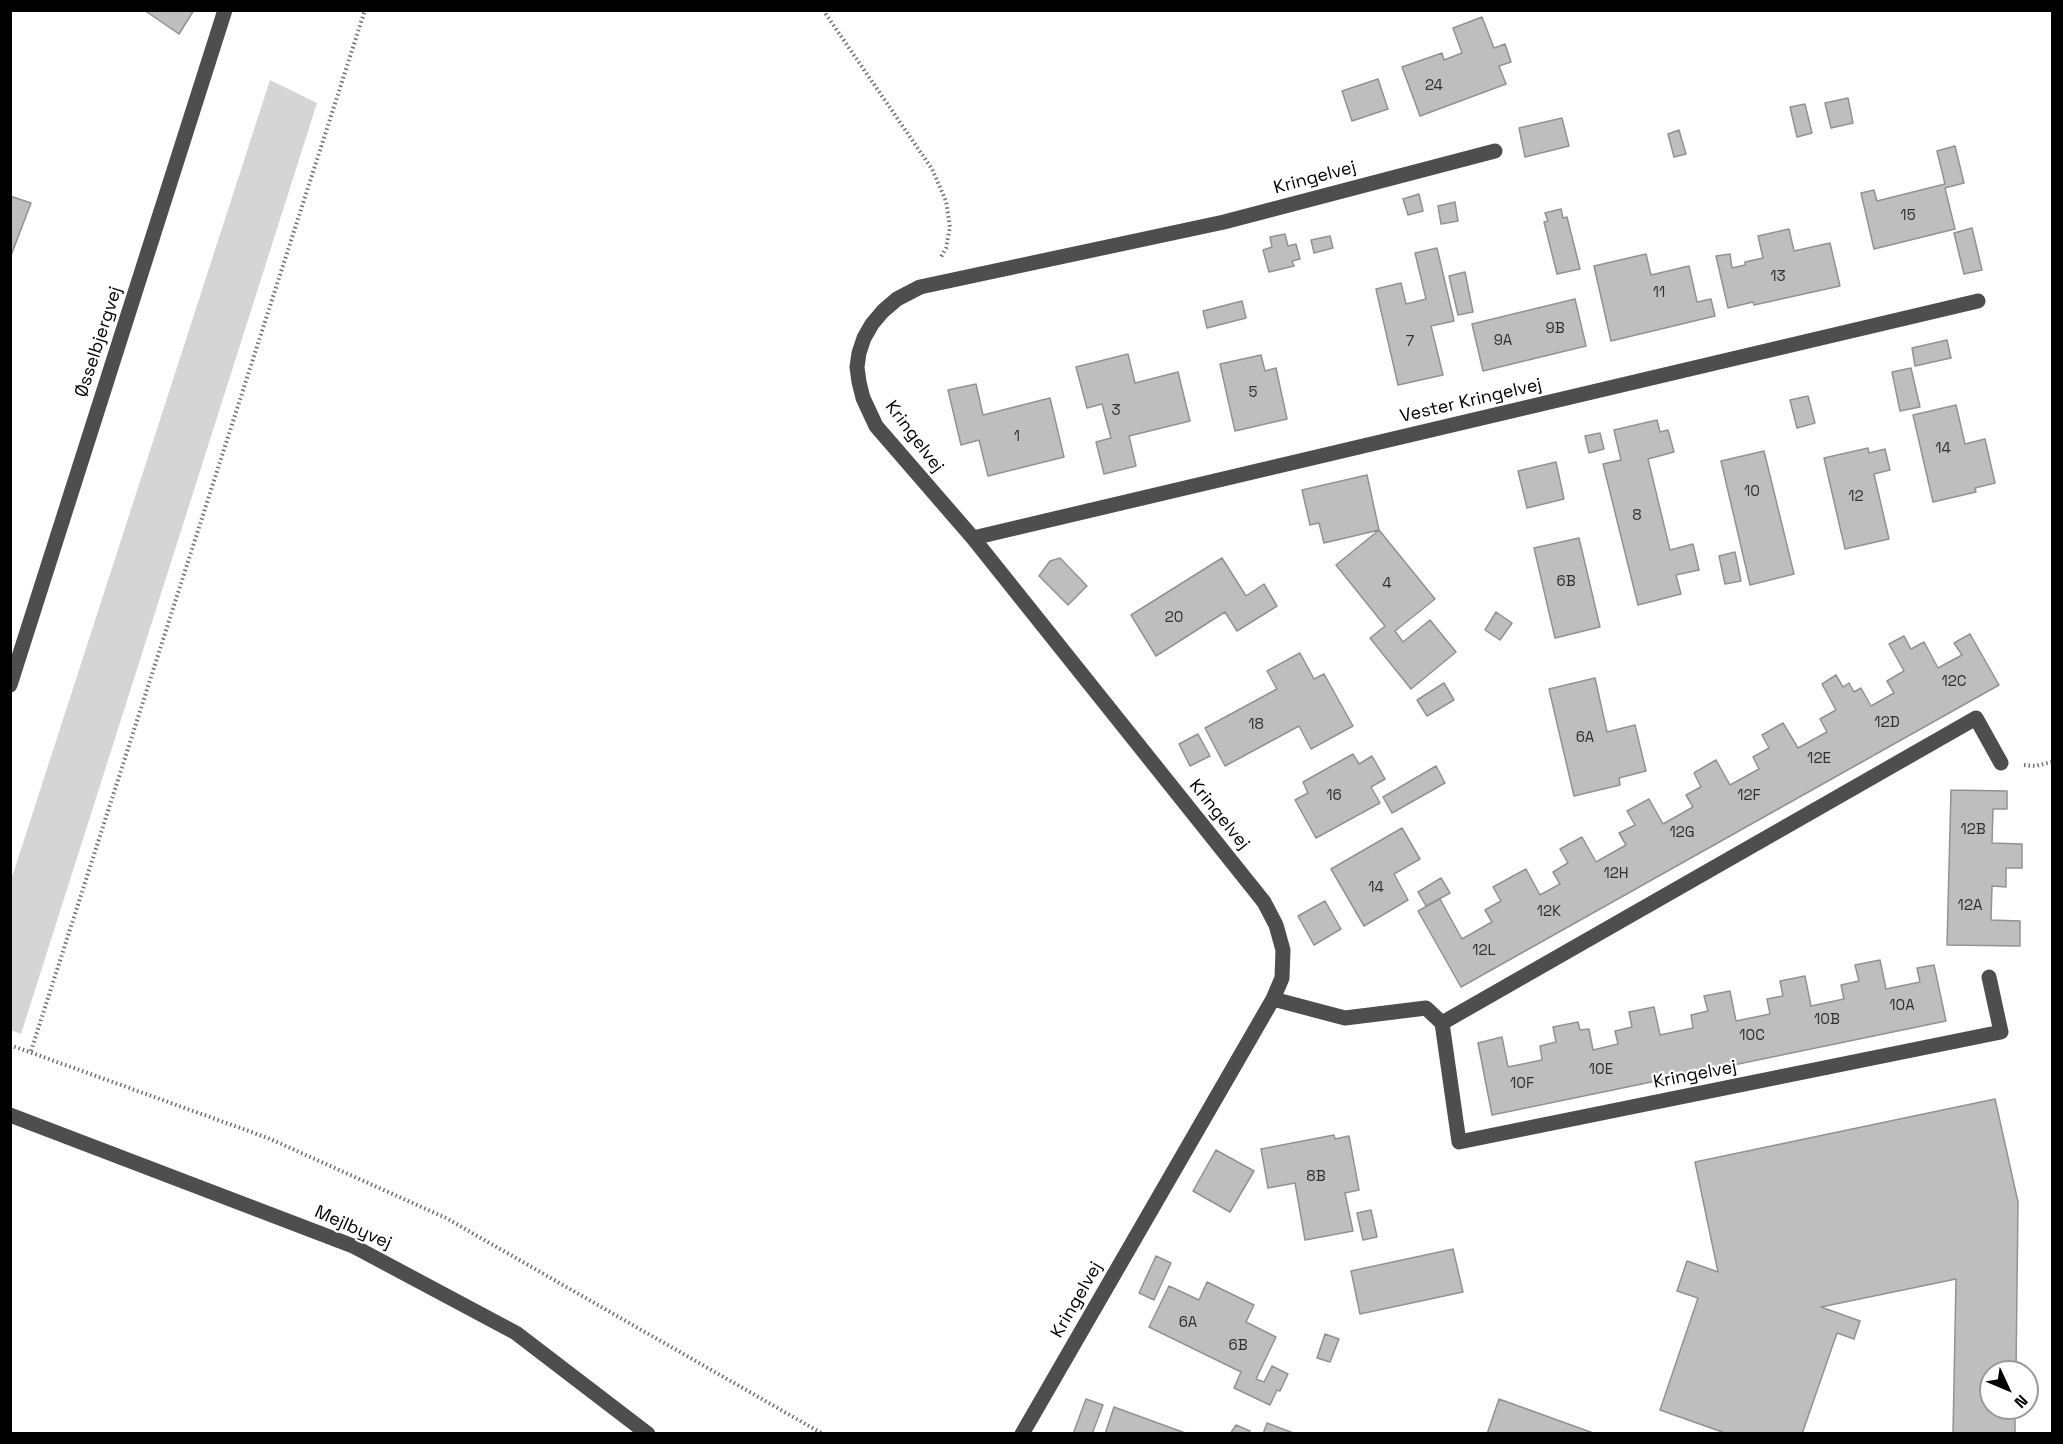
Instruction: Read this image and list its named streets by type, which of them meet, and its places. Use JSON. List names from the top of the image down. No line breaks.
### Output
{"streets":{"street":["Kringelvej","Øsselbjergvej","Vester Kringelvej","Mejlbyvej"]},"crossings":[["Kringelvej","Vester Kringelvej"]],"house_numbers":["24","15","13","11","9B","9A","7","5","3","1","14","10","12","8","6B","4","20","12C","12D","18","6A","12E","16","12F","12B","12G","12H","14","12A","12K","12L","10A","10B","10C","10E","10F","8B","6A","6B"],"north":"bottom right"}
